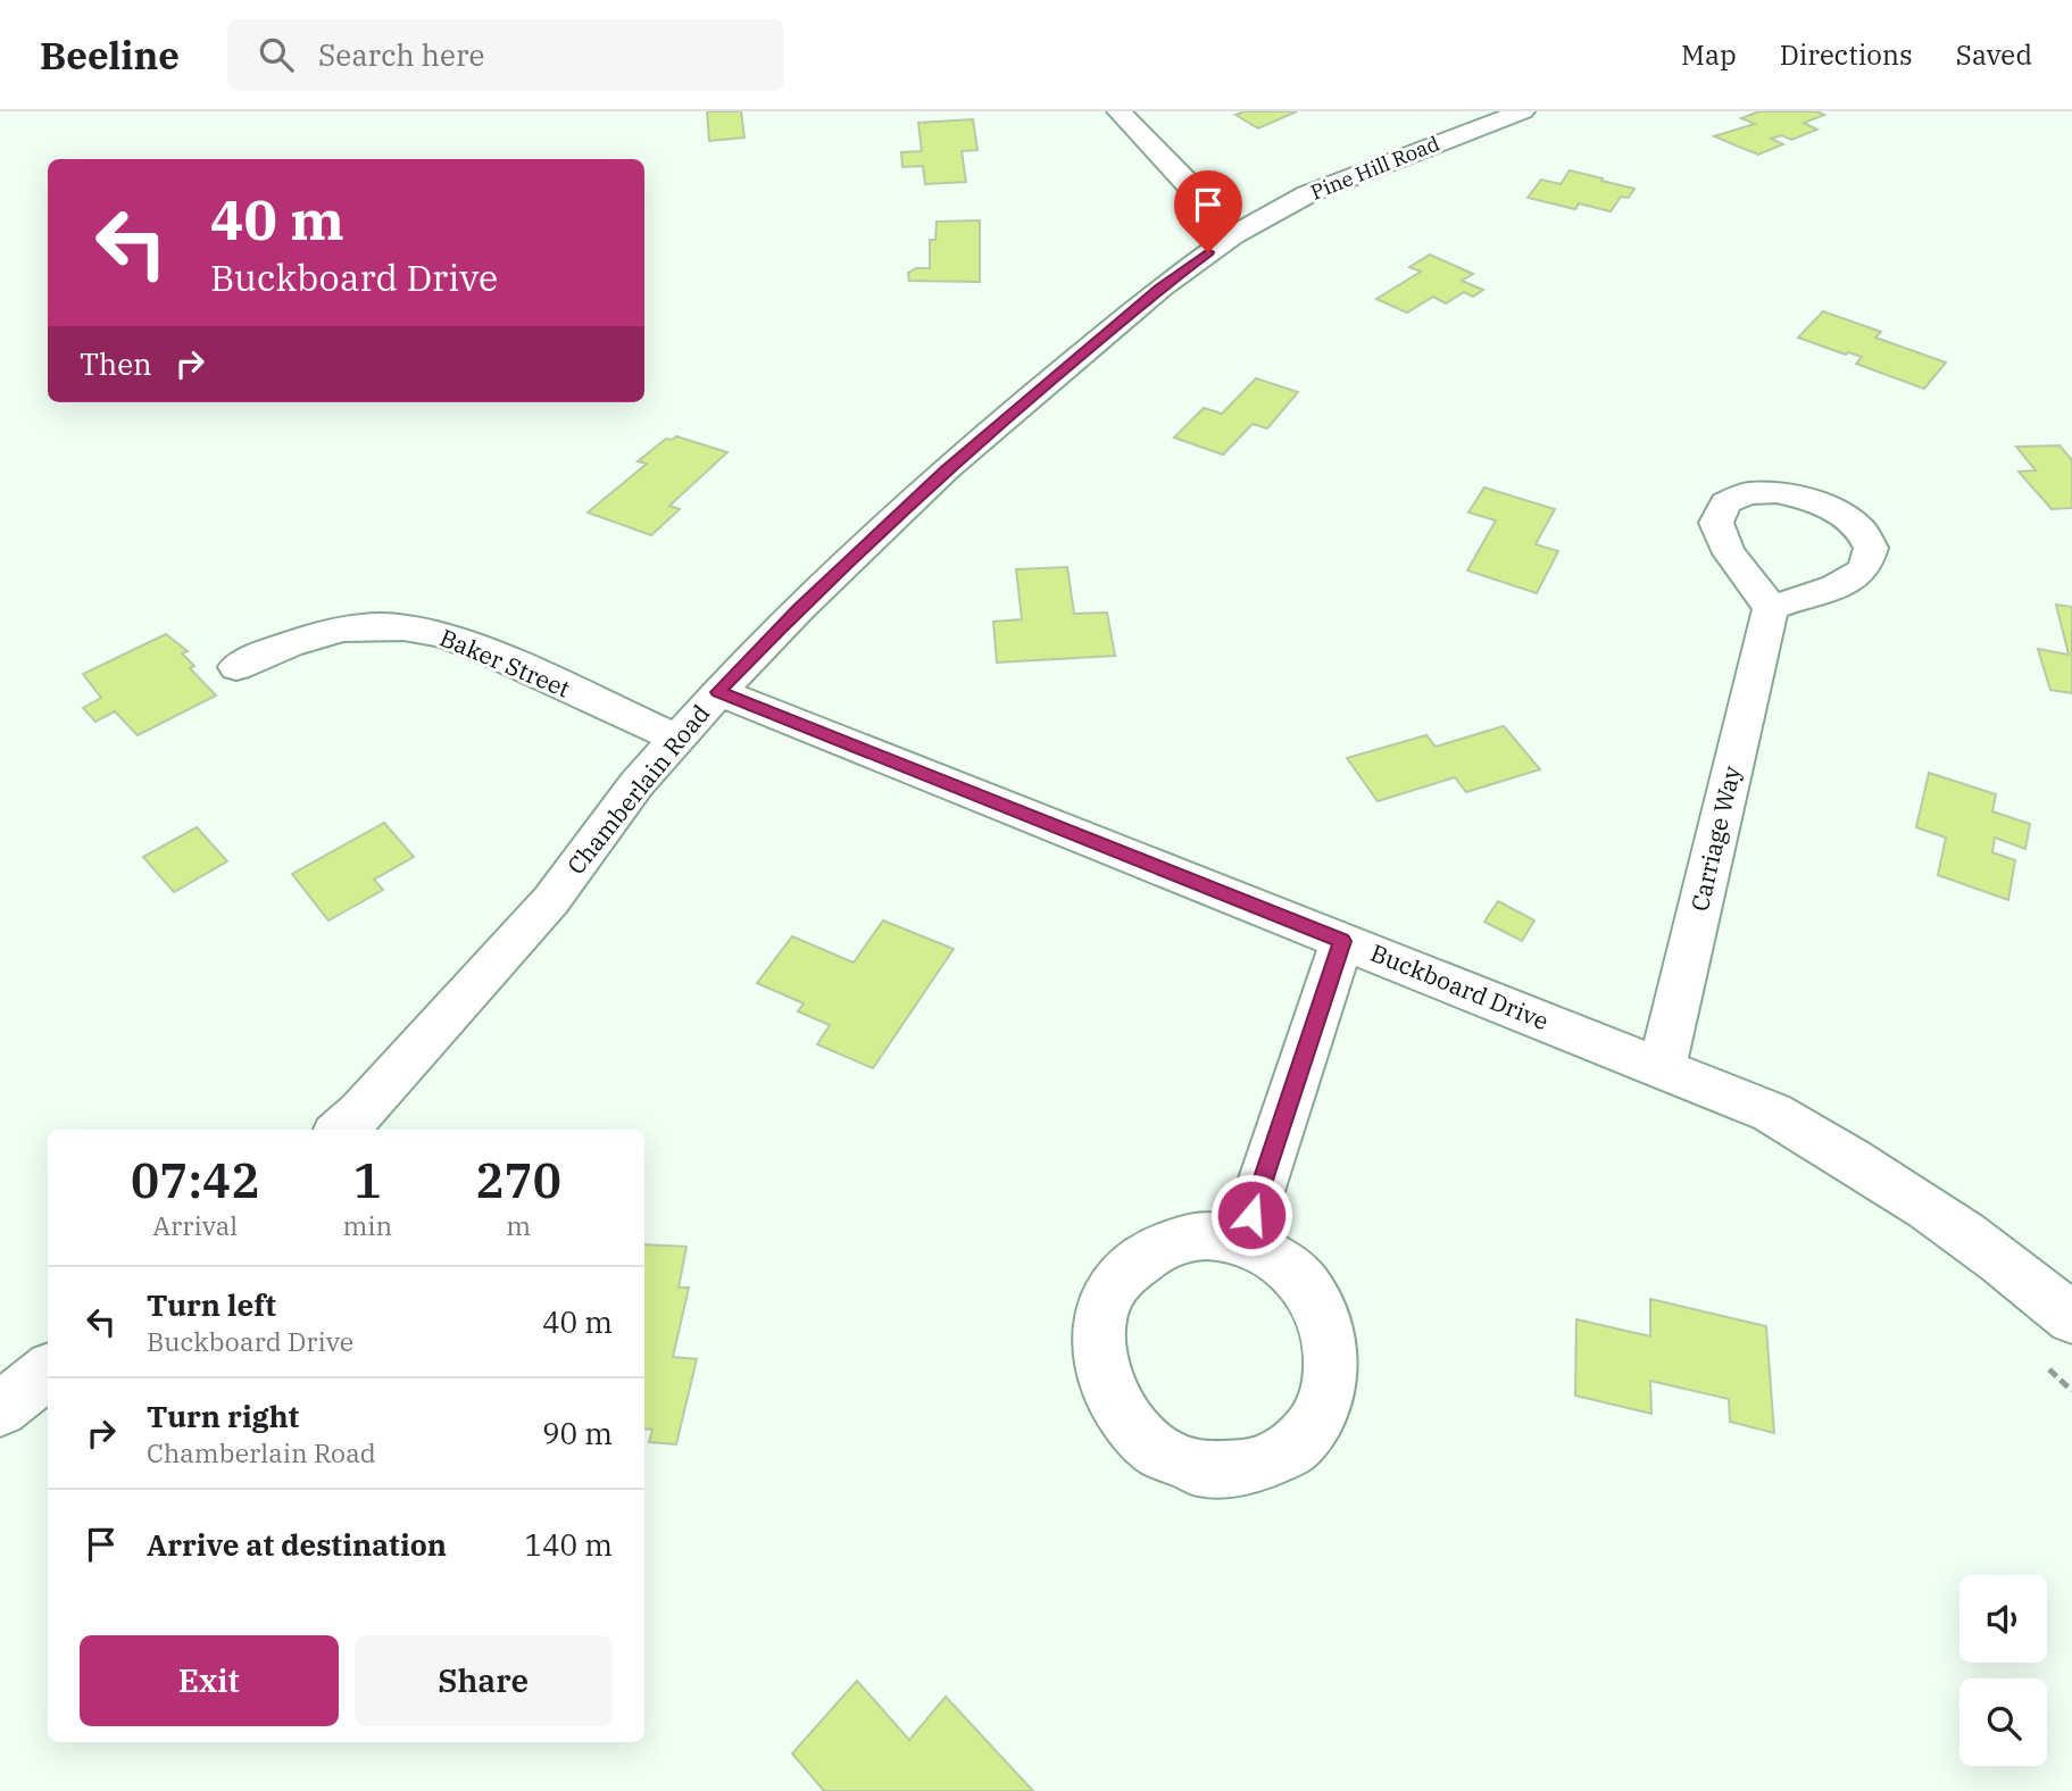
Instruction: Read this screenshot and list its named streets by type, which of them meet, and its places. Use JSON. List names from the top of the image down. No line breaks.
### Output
{"streets":{"street":["Pine Hill Road","Baker Street","Chamberlain Road","Carriage Way","Buckboard Drive"]},"crossings":[["Pine Hill Road","Chamberlain Road"],["Baker Street","Chamberlain Road"],["Chamberlain Road","Buckboard Drive"],["Carriage Way","Buckboard Drive"]],"page":{"header":"Beeline","search":"Search here","nav":["Map","Directions","Saved"],"turn":["40 m","Buckboard Drive"],"then":"Then","eta":["07:42","Arrival","1","min","270","m"],"list":[{"name":"Turn left","note":"Buckboard Drive","value":"40 m"},{"name":"Turn right","note":"Chamberlain Road","value":"90 m"},{"name":"Arrive at destination","value":"140 m"}],"buttons":["Exit","Share"]}}
